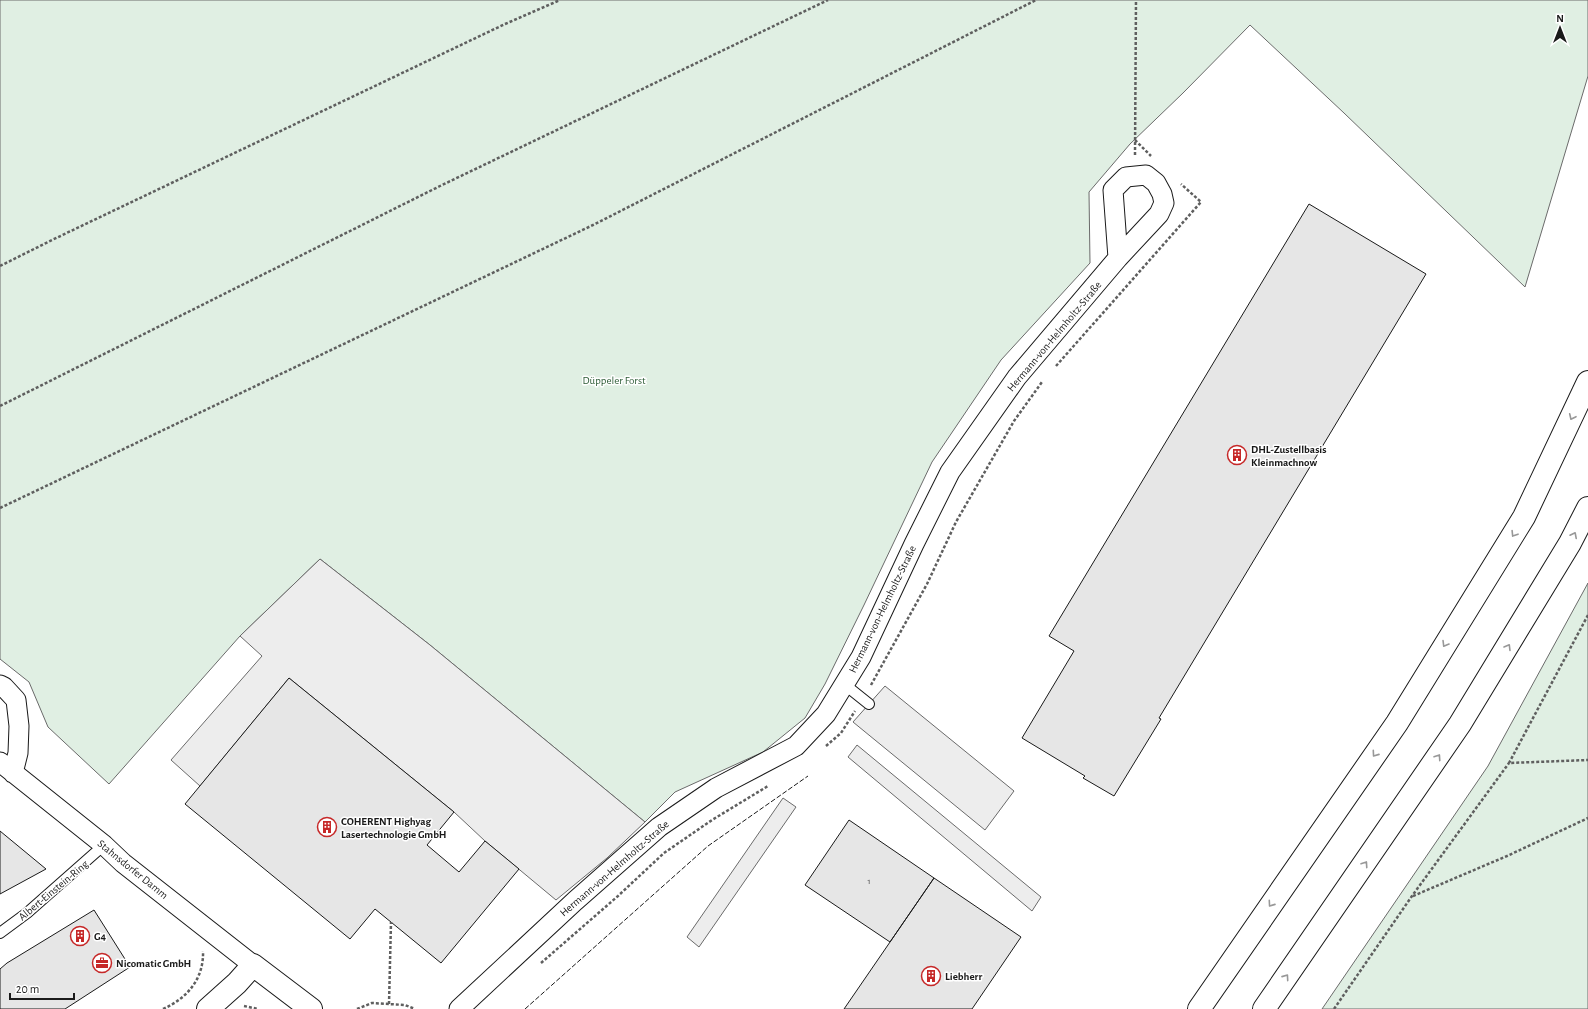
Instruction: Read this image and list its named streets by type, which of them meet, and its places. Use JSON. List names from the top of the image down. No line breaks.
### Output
{"streets":{"street":["Hermann-von-Helmholtz-Straße","Stahnsdorfer Damm"],"lane":["Albert-Einstein-Ring"]},"crossings":[["Stahnsdorfer Damm","Albert-Einstein-Ring"]],"parks":["Düppeler Forst"],"places":{"building":["DHL-Zustellbasis Kleinmachnow","COHERENT Highyag Lasertechnologie GmbH","G4","Liebherr"],"office":["Nicomatic GmbH"]},"house_numbers":["1"],"scale_bar":"20 m","north":"top"}
